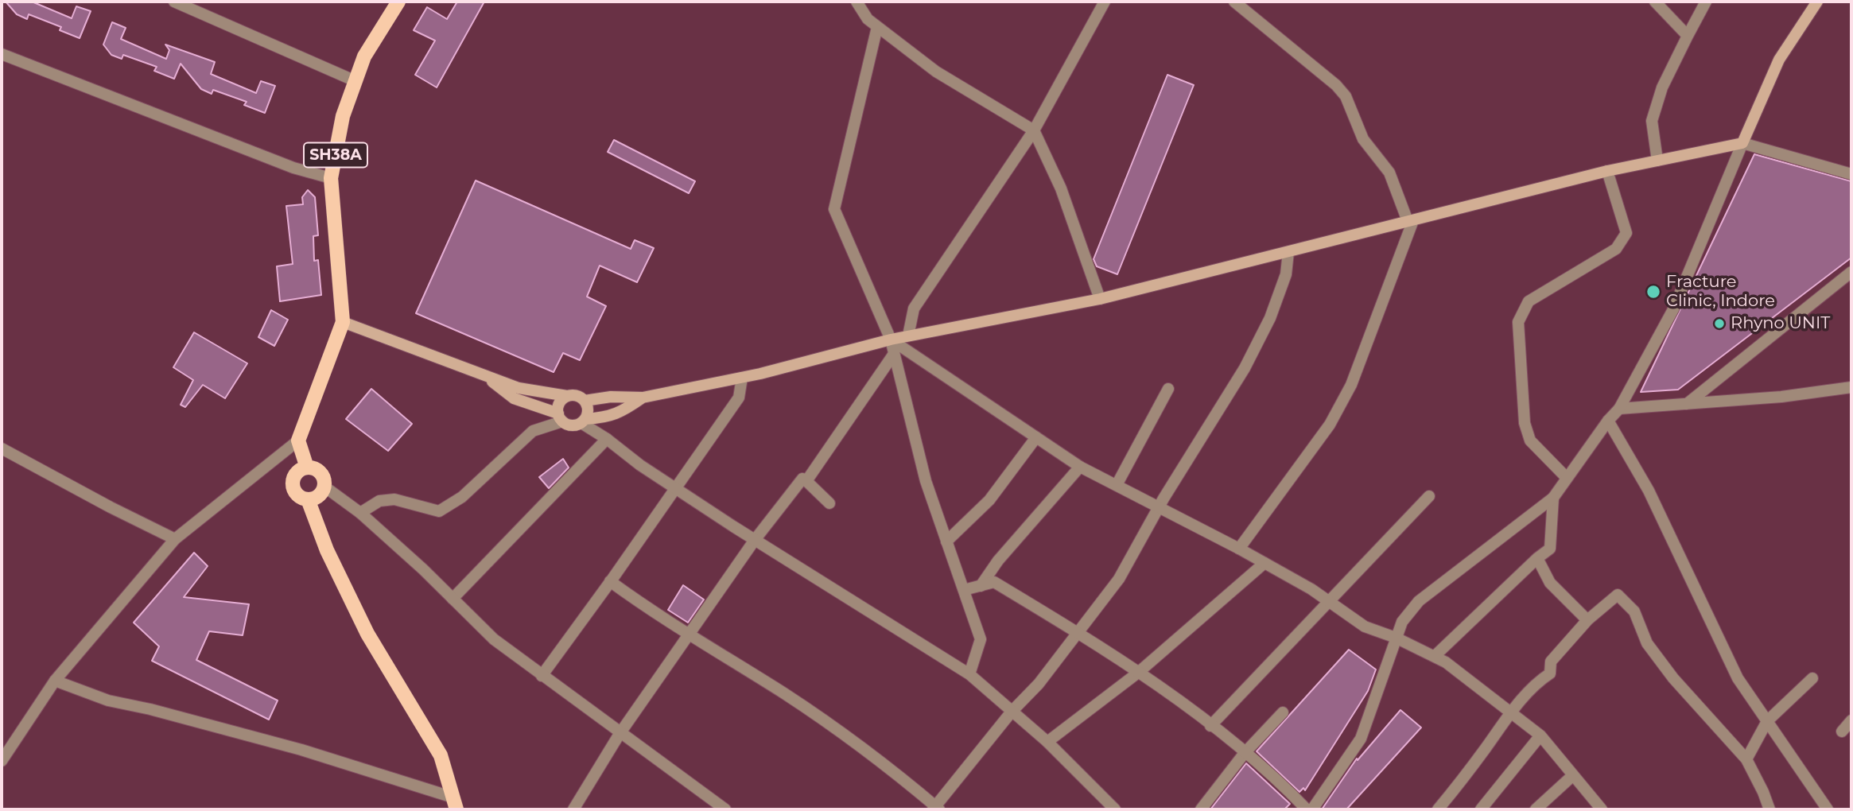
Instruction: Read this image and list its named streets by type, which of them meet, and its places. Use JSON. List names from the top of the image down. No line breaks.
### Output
{"streets":{"main road":["SH38A"]},"places":["Fracture Clinic, Indore","Rhyno UNIT"]}
